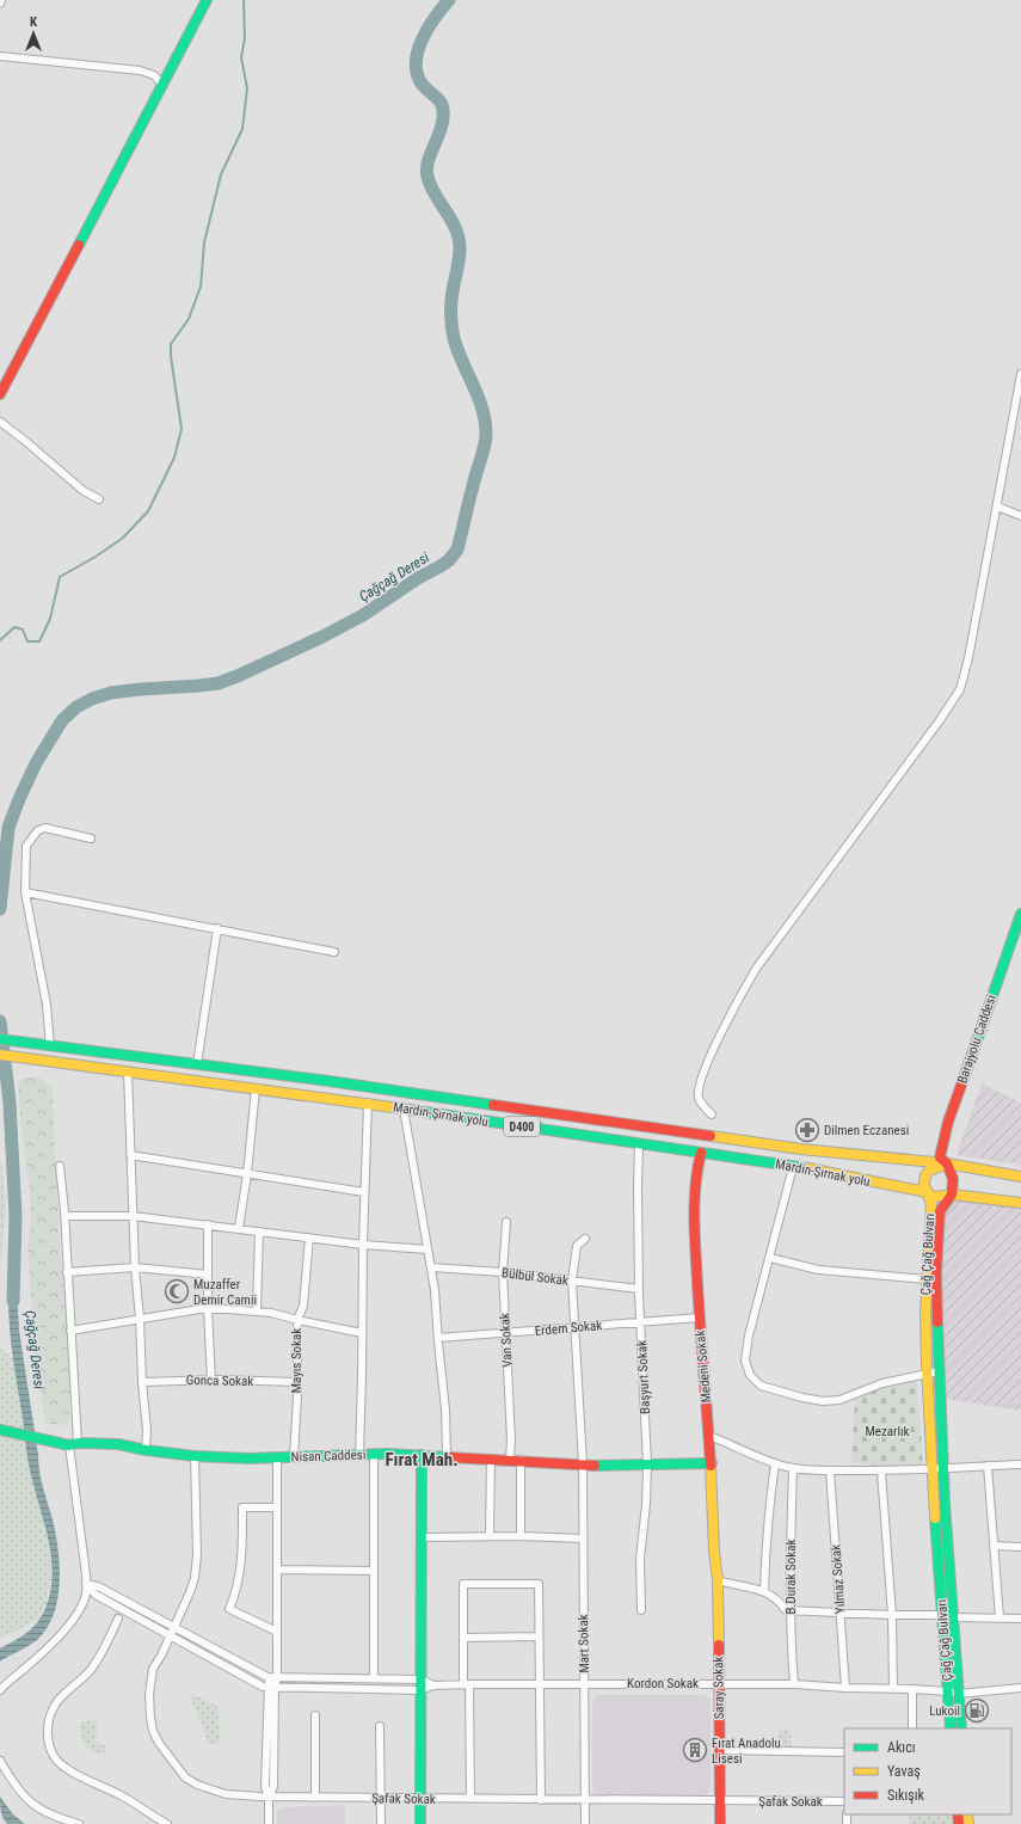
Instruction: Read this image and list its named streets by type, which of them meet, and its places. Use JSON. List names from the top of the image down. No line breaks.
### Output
{"streets":{"main road":["Barajyolu Caddesi","Mardin-Şırnak yolu","D400","Çağ Çağ Bulvarı","Medeni Sokak","Nisan Caddesi","Saray Sokak"],"street":["Bülbül Sokak","Erdem Sokak","Van Sokak","Mayıs Sokak","Başyurt Sokak","Gonca Sokak","B.Durak Sokak","Yılmaz Sokak","Mart Sokak","Kordon Sokak","Şafak Sokak"]},"crossings":[["Barajyolu Caddesi","Mardin-Şırnak yolu"],["Barajyolu Caddesi","Çağ Çağ Bulvarı"],["Mardin-Şırnak yolu","Çağ Çağ Bulvarı"],["Mardin-Şırnak yolu","Medeni Sokak"],["Mardin-Şırnak yolu","Başyurt Sokak"],["Çağ Çağ Bulvarı","Kordon Sokak"],["Bülbül Sokak","Van Sokak"],["Bülbül Sokak","Başyurt Sokak"],["Bülbül Sokak","Mart Sokak"],["Erdem Sokak","Van Sokak"],["Erdem Sokak","Medeni Sokak"],["Erdem Sokak","Başyurt Sokak"],["Erdem Sokak","Mart Sokak"],["Van Sokak","Nisan Caddesi"],["Mayıs Sokak","Gonca Sokak"],["Mayıs Sokak","Nisan Caddesi"],["Medeni Sokak","Nisan Caddesi"],["Medeni Sokak","Saray Sokak"],["Başyurt Sokak","Nisan Caddesi"],["Nisan Caddesi","Mart Sokak"],["Nisan Caddesi","Şafak Sokak"],["B.Durak Sokak","Kordon Sokak"],["Yılmaz Sokak","Kordon Sokak"],["Mart Sokak","Kordon Sokak"],["Mart Sokak","Şafak Sokak"],["Kordon Sokak","Saray Sokak"],["Saray Sokak","Şafak Sokak"]],"districts":["Fırat Mah."],"water":["Çağçağ Deresi"],"parks":["Mezarlık"],"places":{"pharmacy":["Dilmen Eczanesi"],"mosque":["Muzaffer Demir Camii"],"fuel station":["Lukoil"],"building":["Fırat Anadolu Lisesi"]},"legend":["Akıcı","Yavaş","Sıkışık"],"north":"top"}
